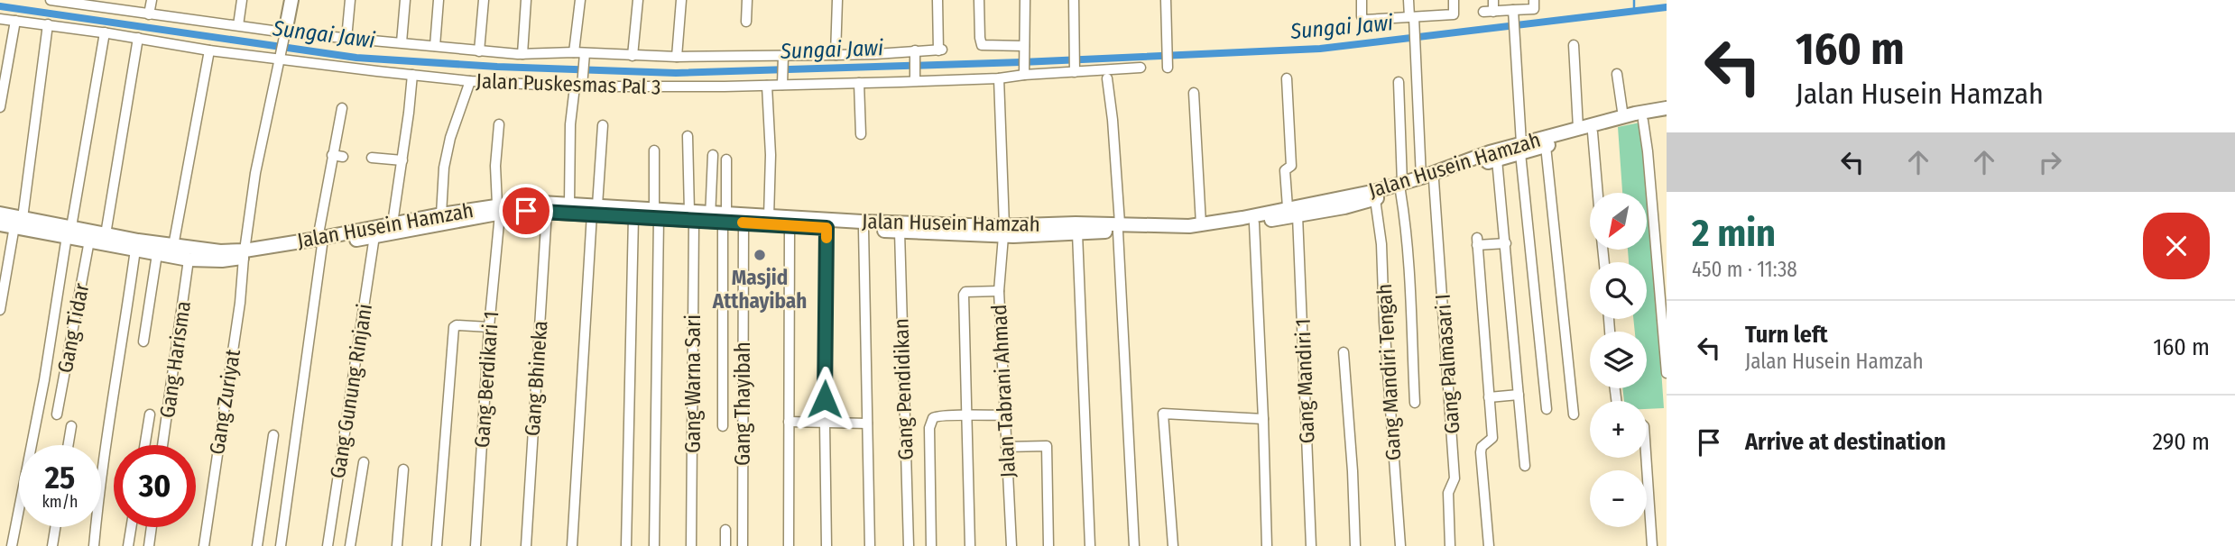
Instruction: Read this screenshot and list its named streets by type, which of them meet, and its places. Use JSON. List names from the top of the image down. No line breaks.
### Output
{"streets":{"street":["Jalan Puskesmas Pal 3","Jalan Husein Hamzah","Gang Tidar","Gang Harisma","Gang Palmasari I","Gang Mandiri Tengah","Gang Bhineka","Gang Berdikari 1","Gang Mandiri 1","Gang Warna Sari","Gang Pendidikan","Gang Gunung Rinjani","Jalan Tabrani Ahmad","Gang Zuriyat","Gang Thayibah"]},"crossings":[["Jalan Puskesmas Pal 3","Jalan Tabrani Ahmad"],["Jalan Puskesmas Pal 3","Gang Zuriyat"],["Jalan Husein Hamzah","Gang Tidar"],["Jalan Husein Hamzah","Gang Harisma"],["Jalan Husein Hamzah","Gang Palmasari I"],["Jalan Husein Hamzah","Gang Mandiri Tengah"],["Jalan Husein Hamzah","Gang Bhineka"],["Jalan Husein Hamzah","Gang Berdikari 1"],["Jalan Husein Hamzah","Gang Mandiri 1"],["Jalan Husein Hamzah","Gang Warna Sari"],["Jalan Husein Hamzah","Gang Pendidikan"],["Jalan Husein Hamzah","Gang Gunung Rinjani"],["Jalan Husein Hamzah","Jalan Tabrani Ahmad"],["Jalan Husein Hamzah","Gang Zuriyat"],["Jalan Husein Hamzah","Gang Thayibah"]],"water":["Sungai Jawi"],"places":["Masjid Atthayibah"],"north":"bottom left","page":{"turn":["160 m","Jalan Husein Hamzah"],"heading":["2 min","450 m · 11:38"],"map_buttons":["+","−"],"list":[{"name":"Turn left","note":"Jalan Husein Hamzah","value":"160 m"},{"name":"Arrive at destination","value":"290 m"}],"speed":"25 km/h","limit":"30"}}
